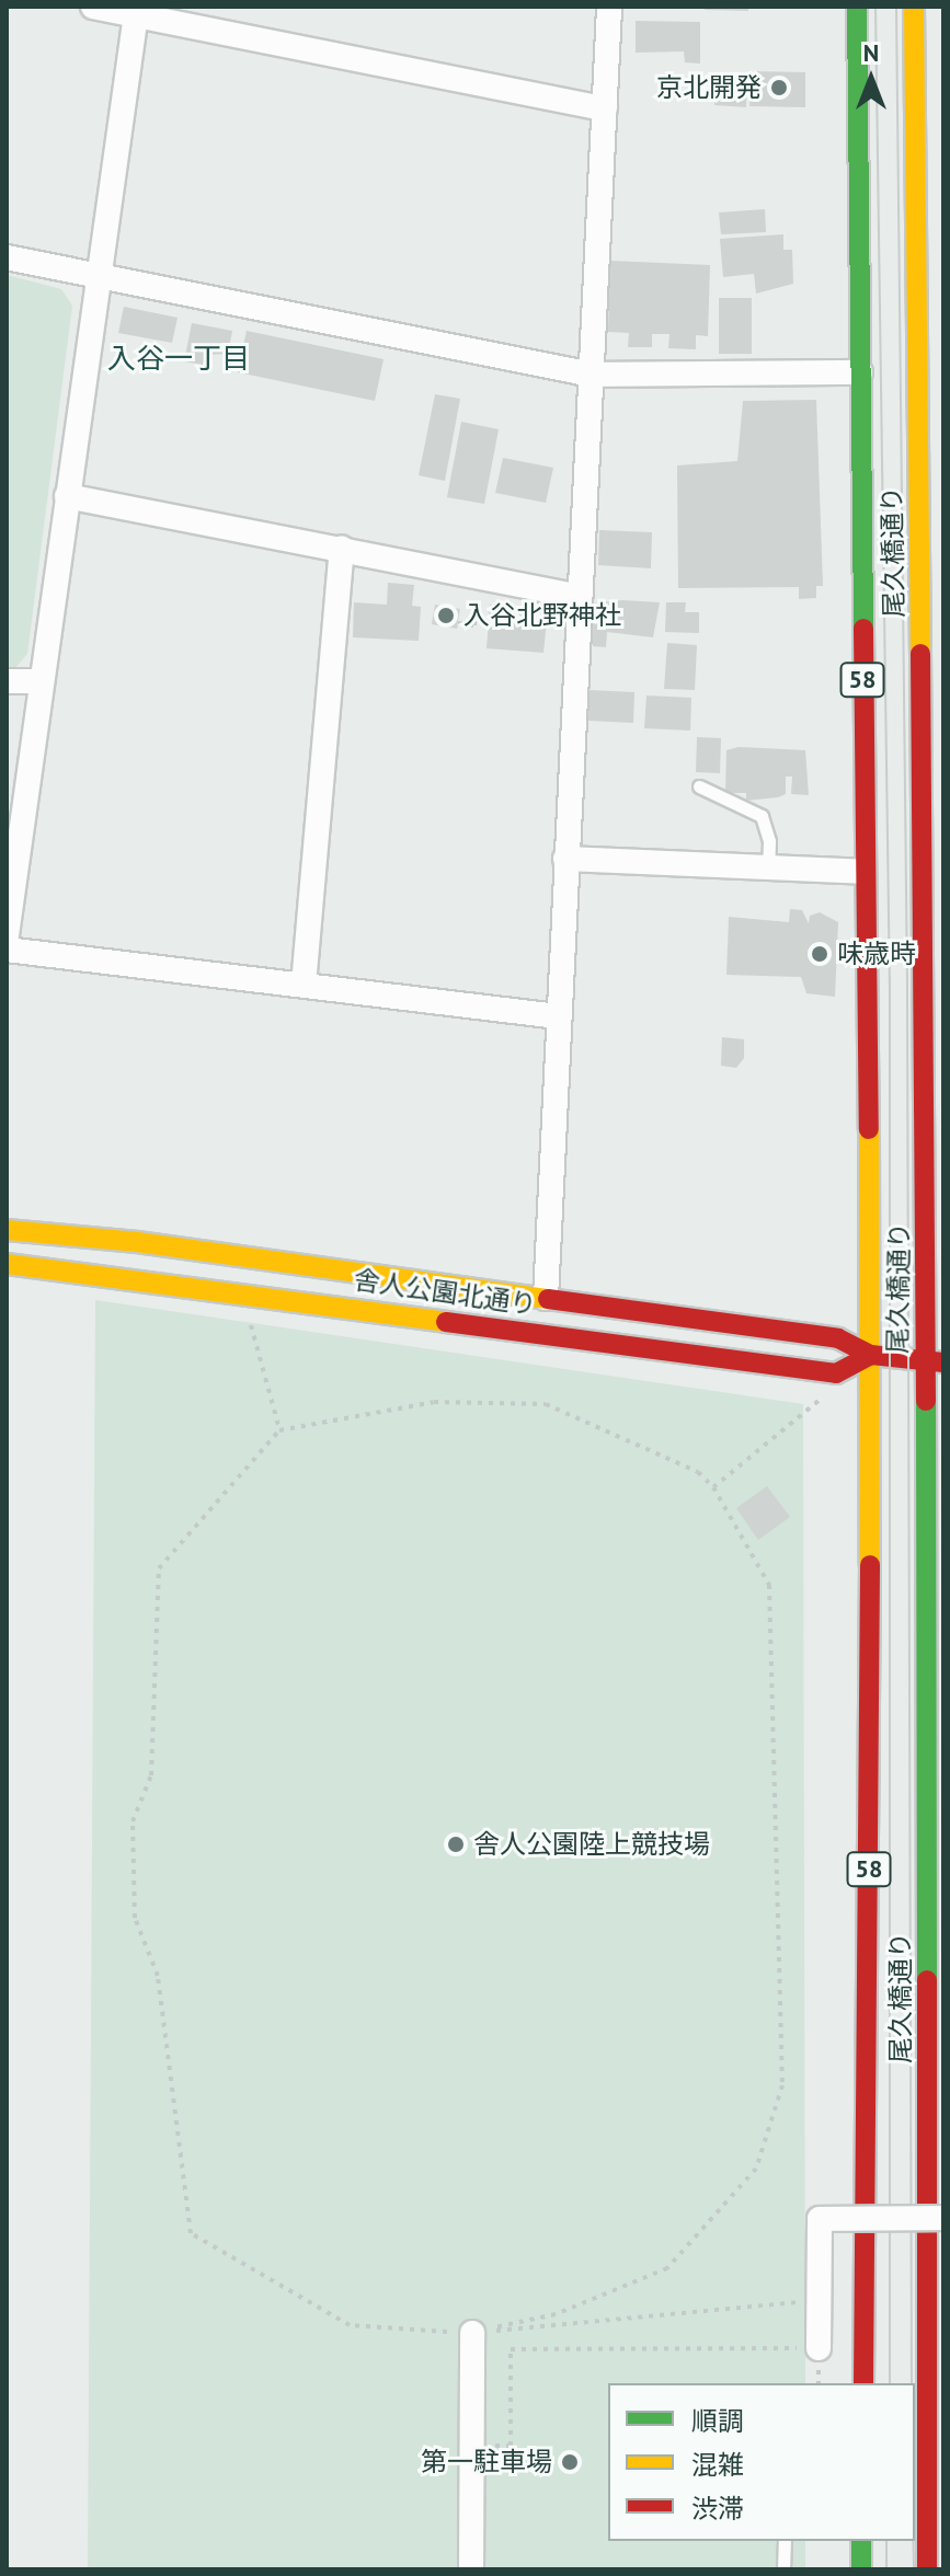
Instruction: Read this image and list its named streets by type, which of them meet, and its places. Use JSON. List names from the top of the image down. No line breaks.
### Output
{"streets":{"main road":["尾久橋通り","58","舎人公園北通り"]},"crossings":[["尾久橋通り","舎人公園北通り"]],"districts":["入谷一丁目"],"places":["京北開発","入谷北野神社","味歳時","舎人公園陸上競技場","第一駐車場"],"legend":["順調","混雑","渋滞"],"north":"top"}
